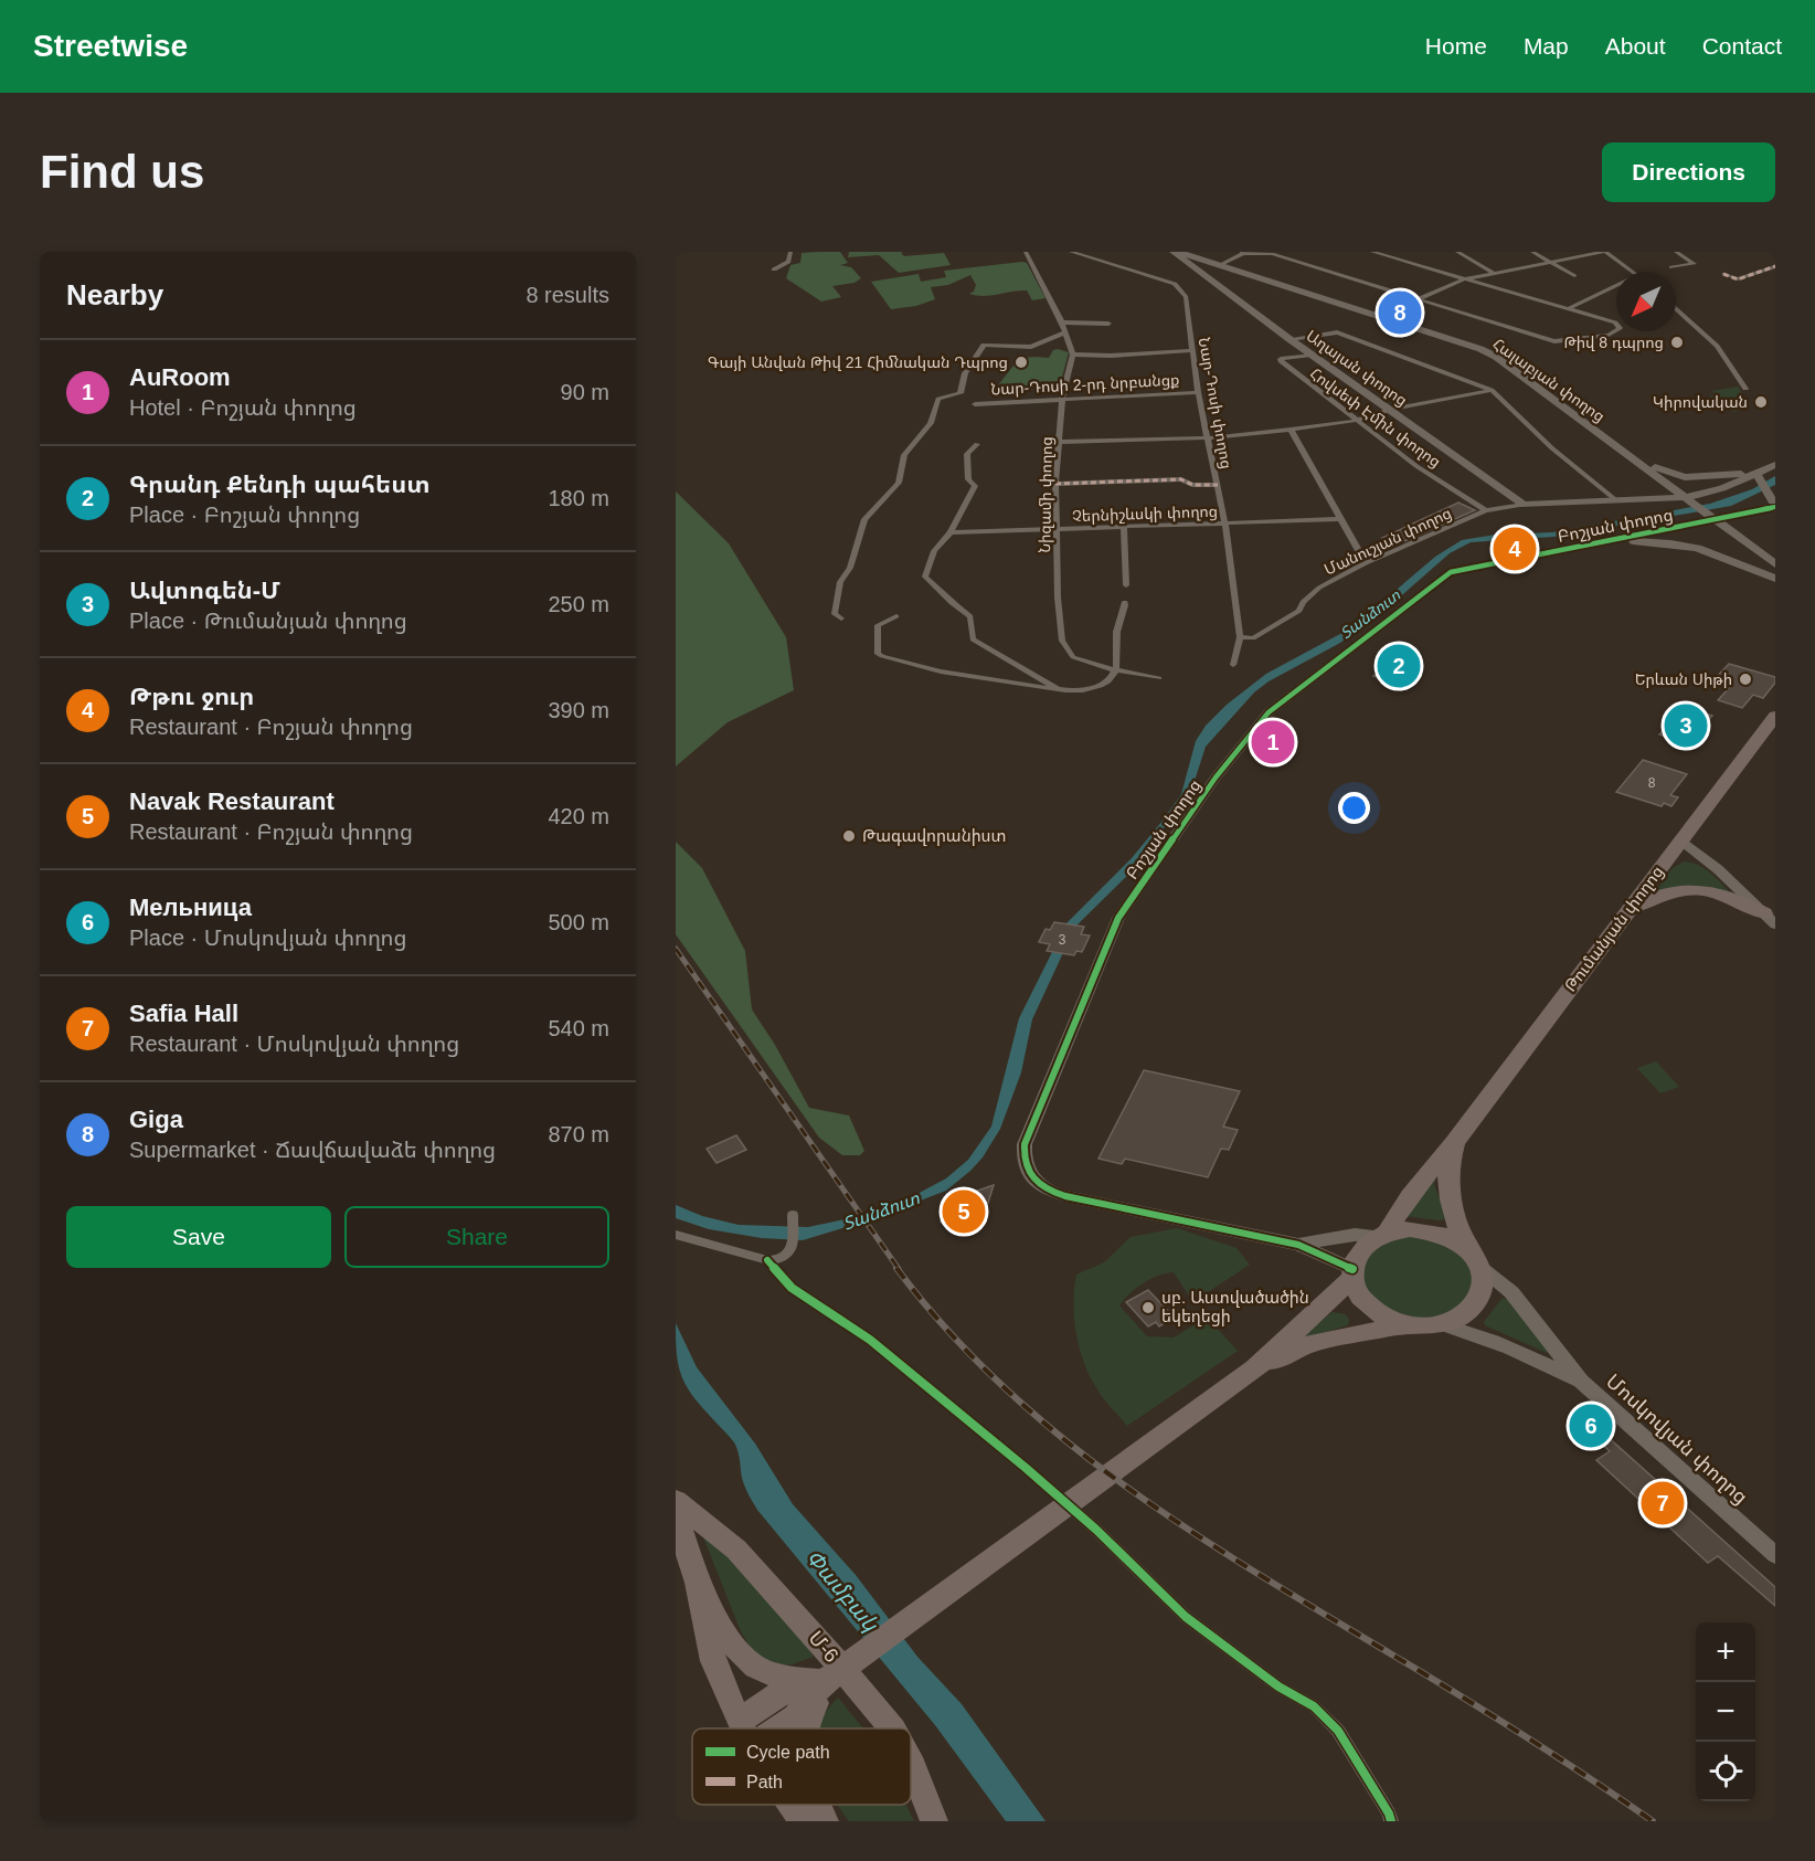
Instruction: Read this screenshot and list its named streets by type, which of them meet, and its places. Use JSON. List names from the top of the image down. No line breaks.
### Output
{"streets":{"highway":["Թումանյան փողոց","Մ-6"],"street":["Աղայան փողոց","Հալաբյան փողոց","Նար-Դոսի 2-րդ նրբանցք","Նար-Դոսի փողոց","Հովսեփ Էմին փողոց","Նիզամի փողոց","Չերնիշևսկի փողոց","Բոշյան փողոց","Մանուշյան փողոց","Մոսկովյան փողոց"]},"crossings":[["Աղայան փողոց","Հալաբյան փողոց"],["Աղայան փողոց","Հովսեփ Էմին փողոց"],["Աղայան փողոց","Մանուշյան փողոց"],["Նար-Դոսի 2-րդ նրբանցք","Նար-Դոսի փողոց"],["Նար-Դոսի 2-րդ նրբանցք","Նիզամի փողոց"],["Նար-Դոսի փողոց","Չերնիշևսկի փողոց"],["Նար-Դոսի փողոց","Մանուշյան փողոց"],["Հովսեփ Էմին փողոց","Մանուշյան փողոց"],["Նիզամի փողոց","Չերնիշևսկի փողոց"],["Բոշյան փողոց","Թումանյան փողոց"],["Բոշյան փողոց","Մոսկովյան փողոց"],["Թումանյան փողոց","Մոսկովյան փողոց"]],"water":["Տանձուտ","Փամբակ"],"places":["Թիվ 8 դպրոց","Գայի Անվան Թիվ 21 Հիմնական Դպրոց","Կիրովական","Երևան Սիթի","Թագավորանիստ","սբ. Աստվածածին եկեղեցի"],"house_numbers":["8","3"],"legend":["Cycle path","Path"],"north":"bottom left","page":{"header":"Streetwise","nav":["Home","Map","About","Contact"],"buttons":["Directions",["Save","Share"]],"title":"Find us","heading":["Nearby","8 results"],"pins":["8","4","2","3","1","5","6","7"],"list":[{"mark":"1","name":"AuRoom","note":"Hotel · Բոշյան փողոց","value":"90 m"},{"mark":"2","name":"Գրանդ Քենդի պահեստ","note":"Place · Բոշյան փողոց","value":"180 m"},{"mark":"3","name":"Ավտոգեն-Մ","note":"Place · Թումանյան փողոց","value":"250 m"},{"mark":"4","name":"Թթու ջուր","note":"Restaurant · Բոշյան փողոց","value":"390 m"},{"mark":"5","name":"Navak Restaurant","note":"Restaurant · Բոշյան փողոց","value":"420 m"},{"mark":"6","name":"Мельница","note":"Place · Մոսկովյան փողոց","value":"500 m"},{"mark":"7","name":"Safia Hall","note":"Restaurant · Մոսկովյան փողոց","value":"540 m"},{"mark":"8","name":"Giga","note":"Supermarket · Ճավճավաձե փողոց","value":"870 m"}],"map_buttons":["+","−"]}}
